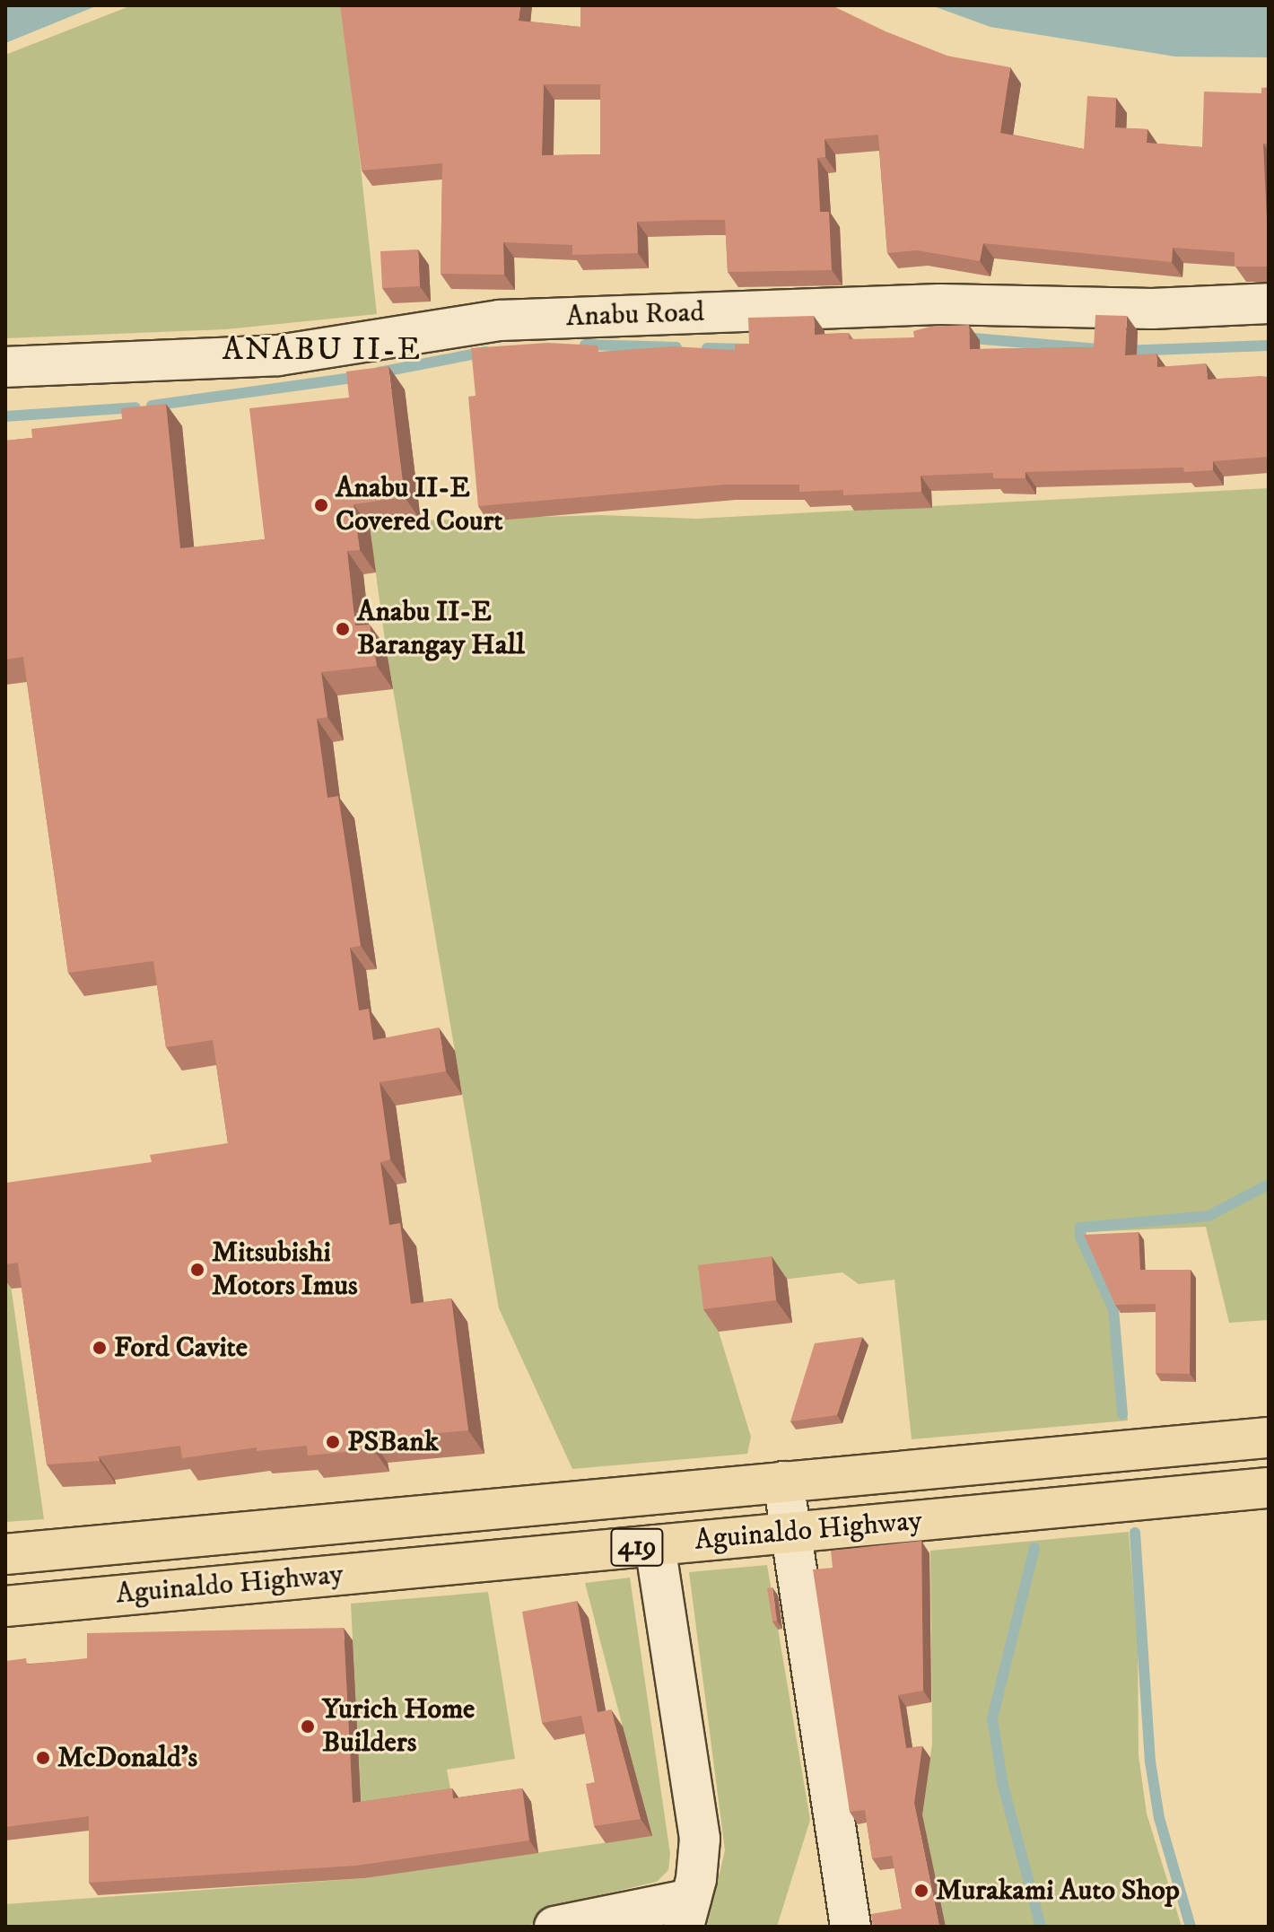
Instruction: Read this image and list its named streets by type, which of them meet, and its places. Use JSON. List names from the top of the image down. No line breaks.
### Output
{"streets":{"highway":["Aguinaldo Highway","419"],"street":["Anabu Road"]},"districts":["ANABU II-E"],"places":["Anabu II-E Covered Court","Anabu II-E Barangay Hall","Mitsubishi Motors Imus","Ford Cavite","PSBank","Yurich Home Builders","McDonald's","Murakami Auto Shop"]}
